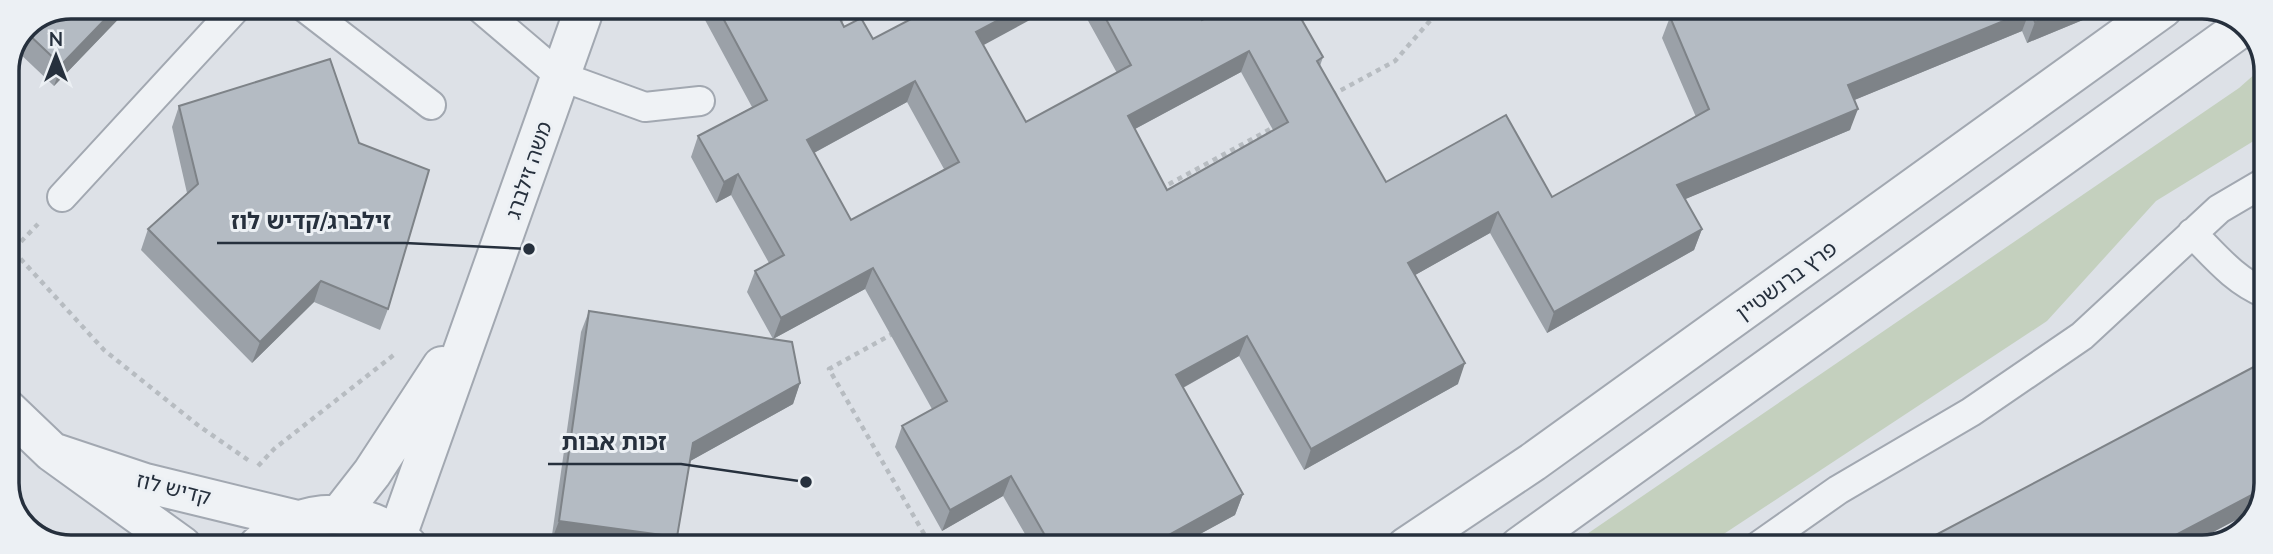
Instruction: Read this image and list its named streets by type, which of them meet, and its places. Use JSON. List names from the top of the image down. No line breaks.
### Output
{"streets":{"street":["משה זילברג","פרץ ברנשטיין","קדיש לוז"]},"places":["זילברג/קדיש לוז","זכות אבות"],"north":"top"}
